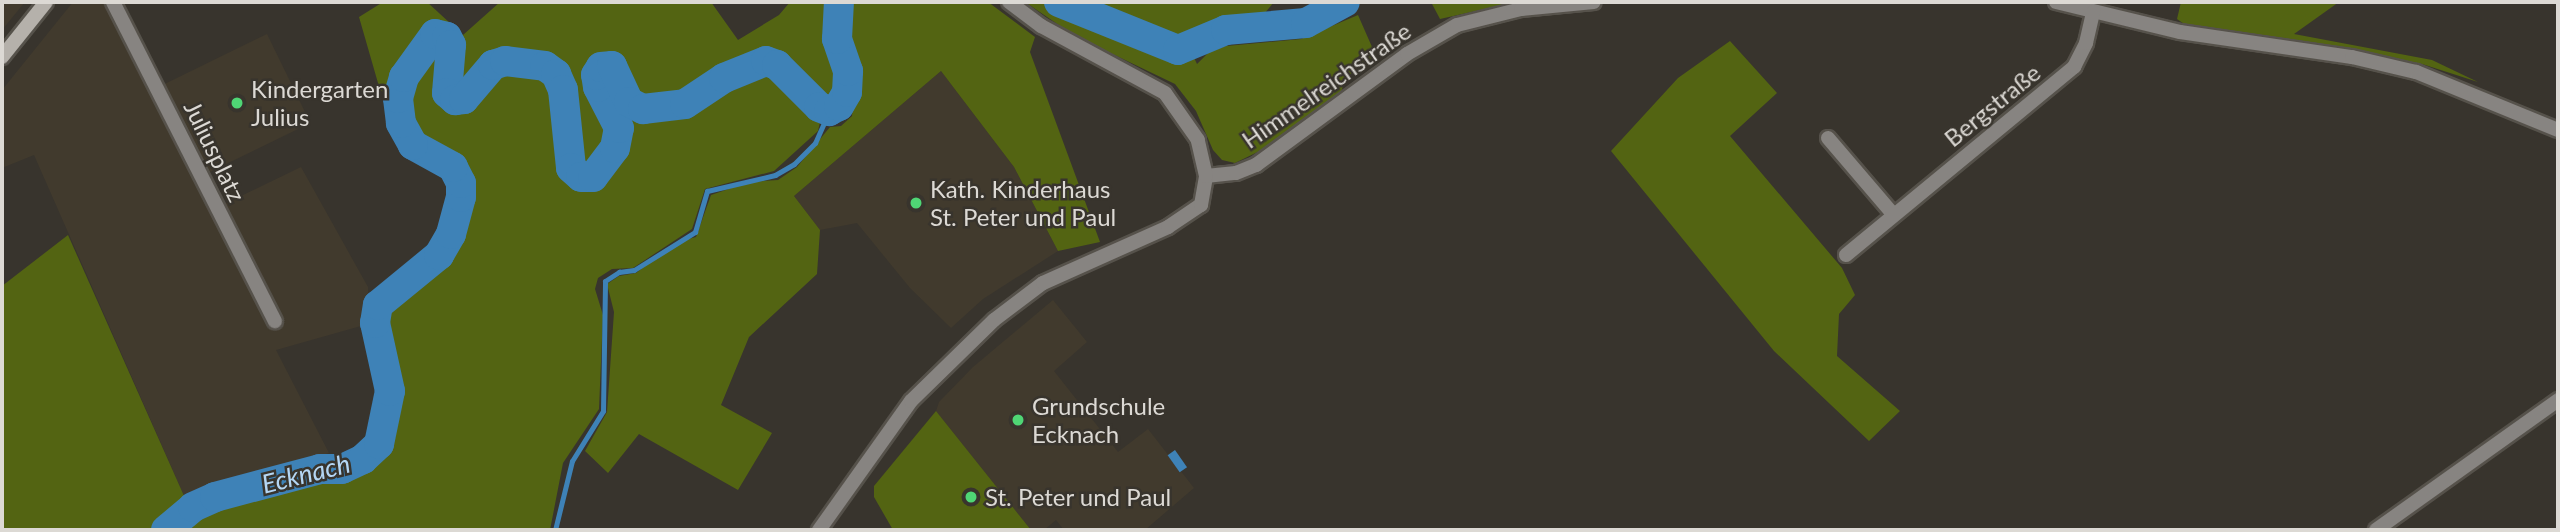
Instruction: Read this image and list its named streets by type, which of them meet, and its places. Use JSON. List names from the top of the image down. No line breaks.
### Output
{"streets":{"street":["Himmelreichstraße","Bergstraße","Juliusplatz"]},"water":["Ecknach"],"places":["Kindergarten Julius","Kath. Kinderhaus St. Peter und Paul","Grundschule Ecknach","St. Peter und Paul"]}
